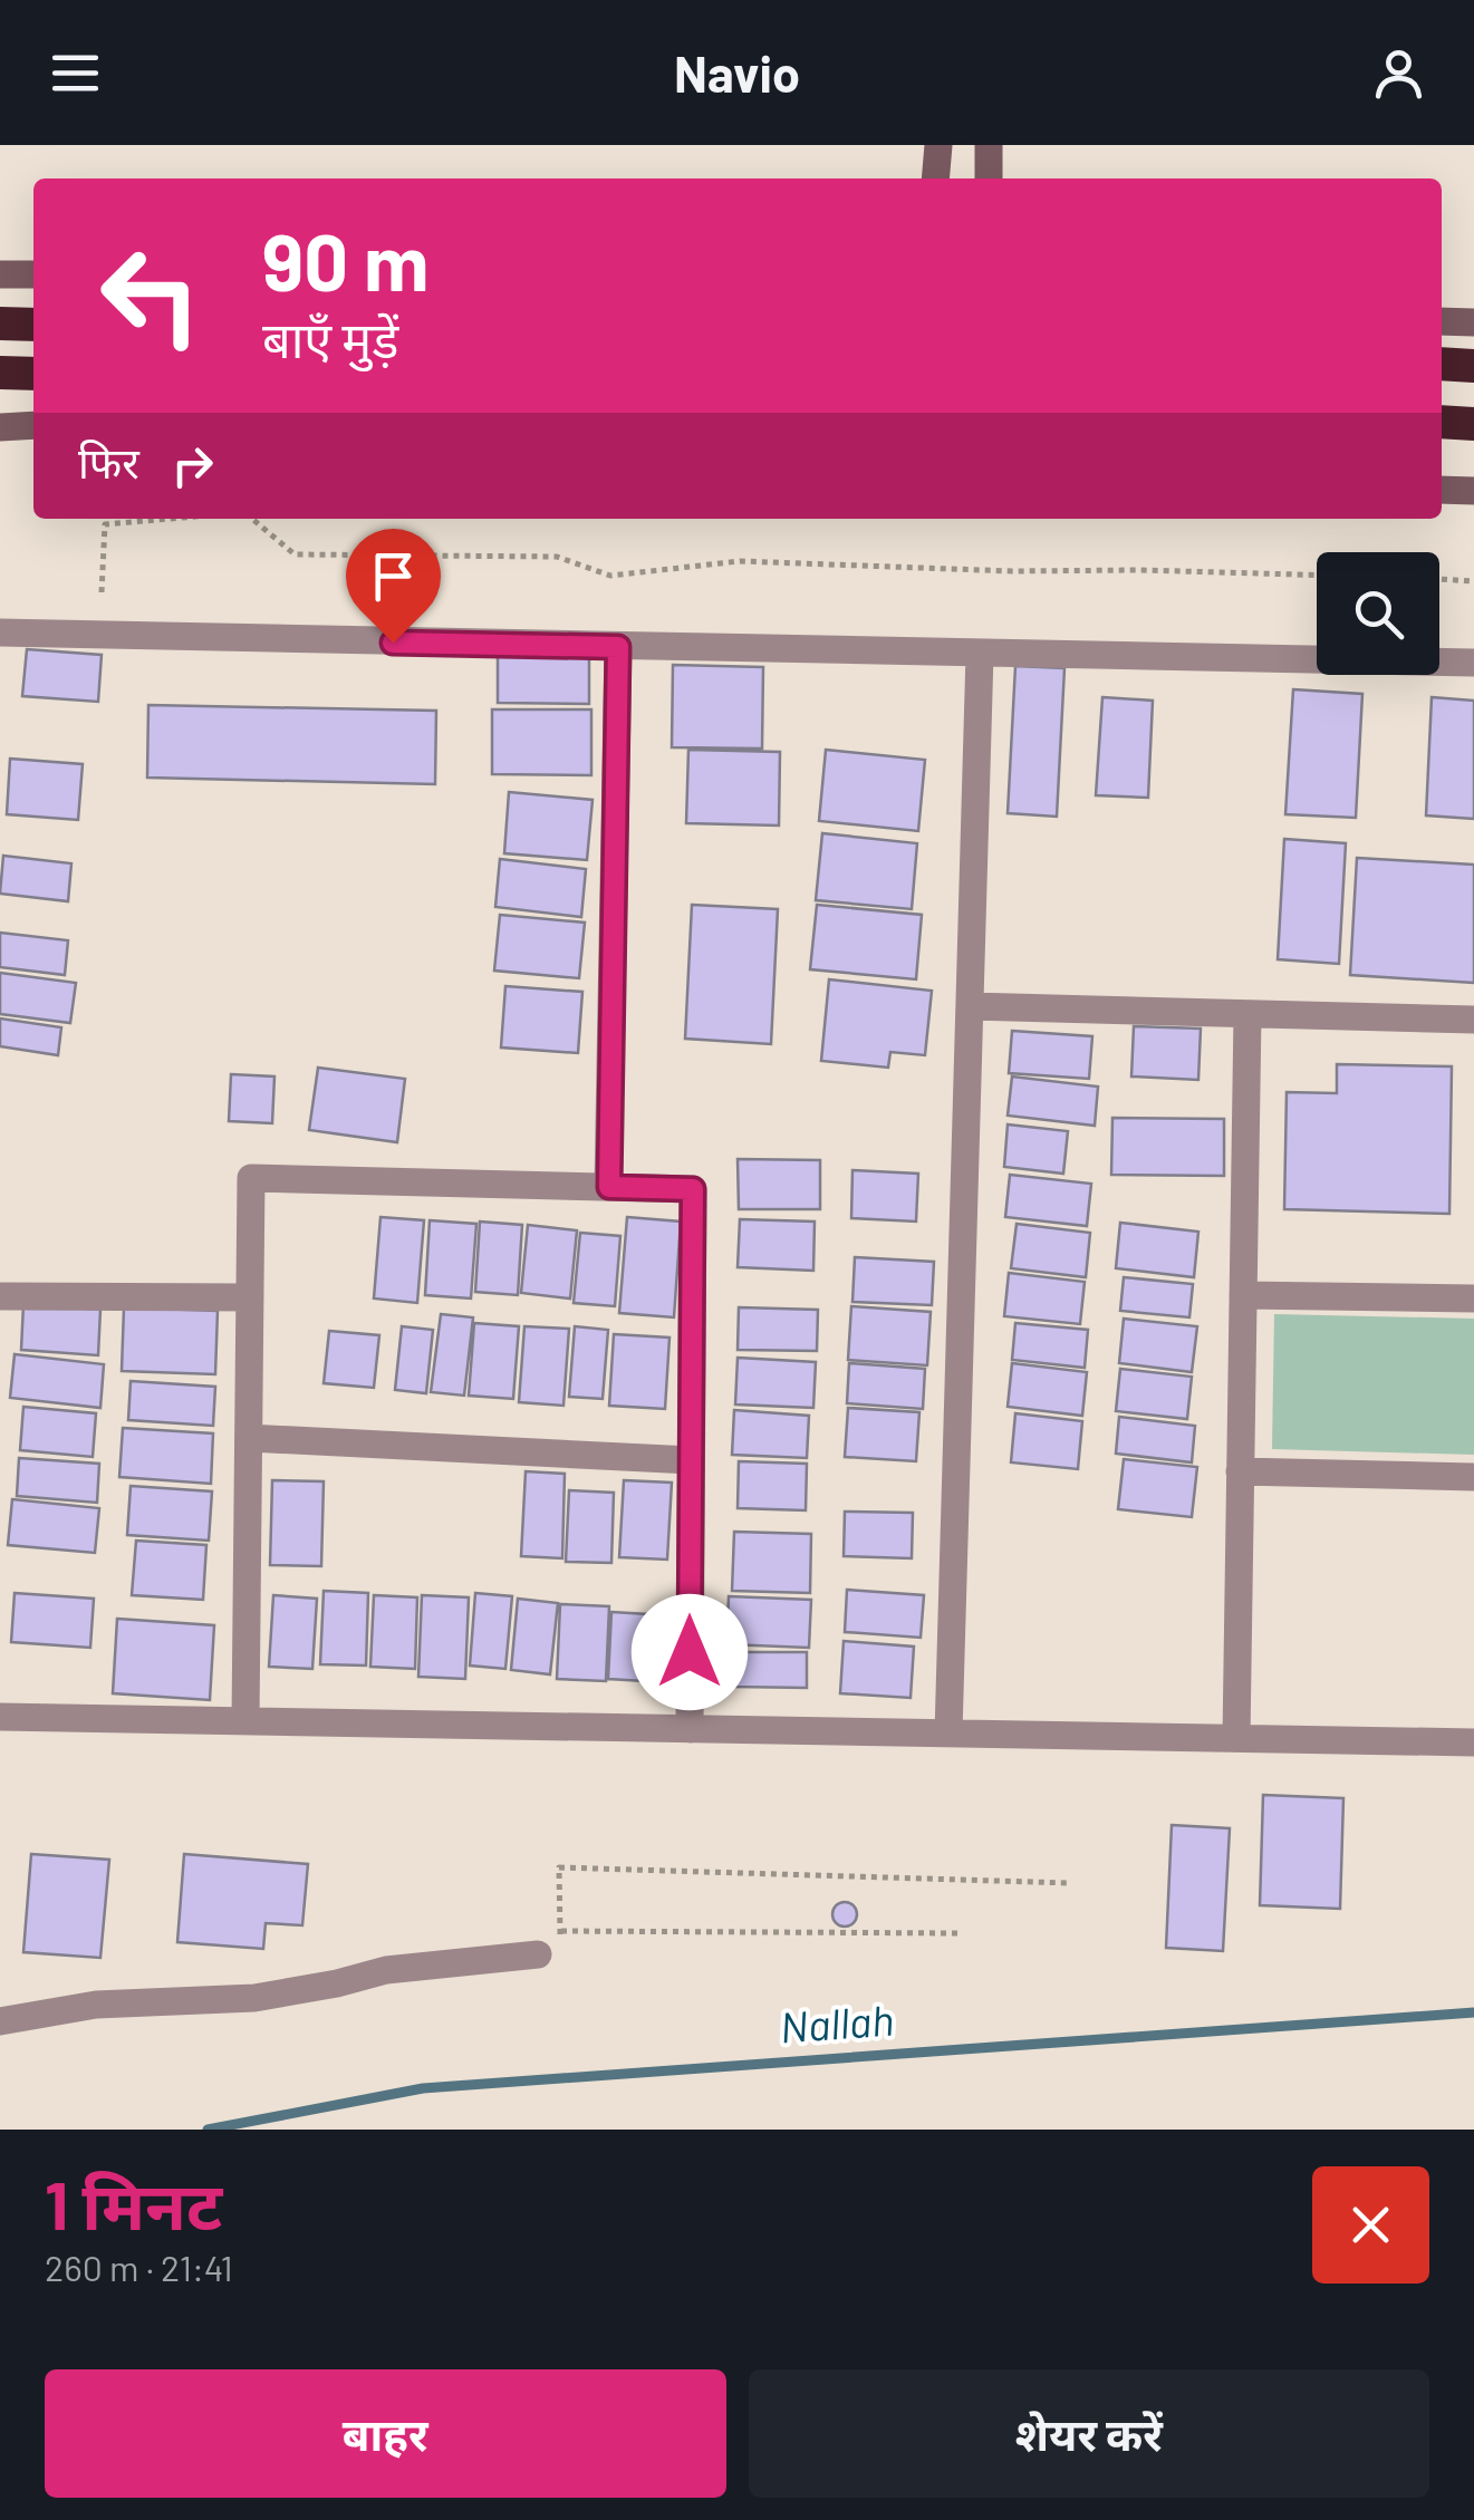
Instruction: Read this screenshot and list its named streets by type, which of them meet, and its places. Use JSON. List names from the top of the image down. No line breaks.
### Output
{"water":["Nallah"],"page":{"header":"Navio","turn":["90 m","बाएँ मुड़ें"],"then":"फिर","heading":["1 मिनट","260 m · 21:41"],"buttons":["बाहर","शेयर करें"]}}
